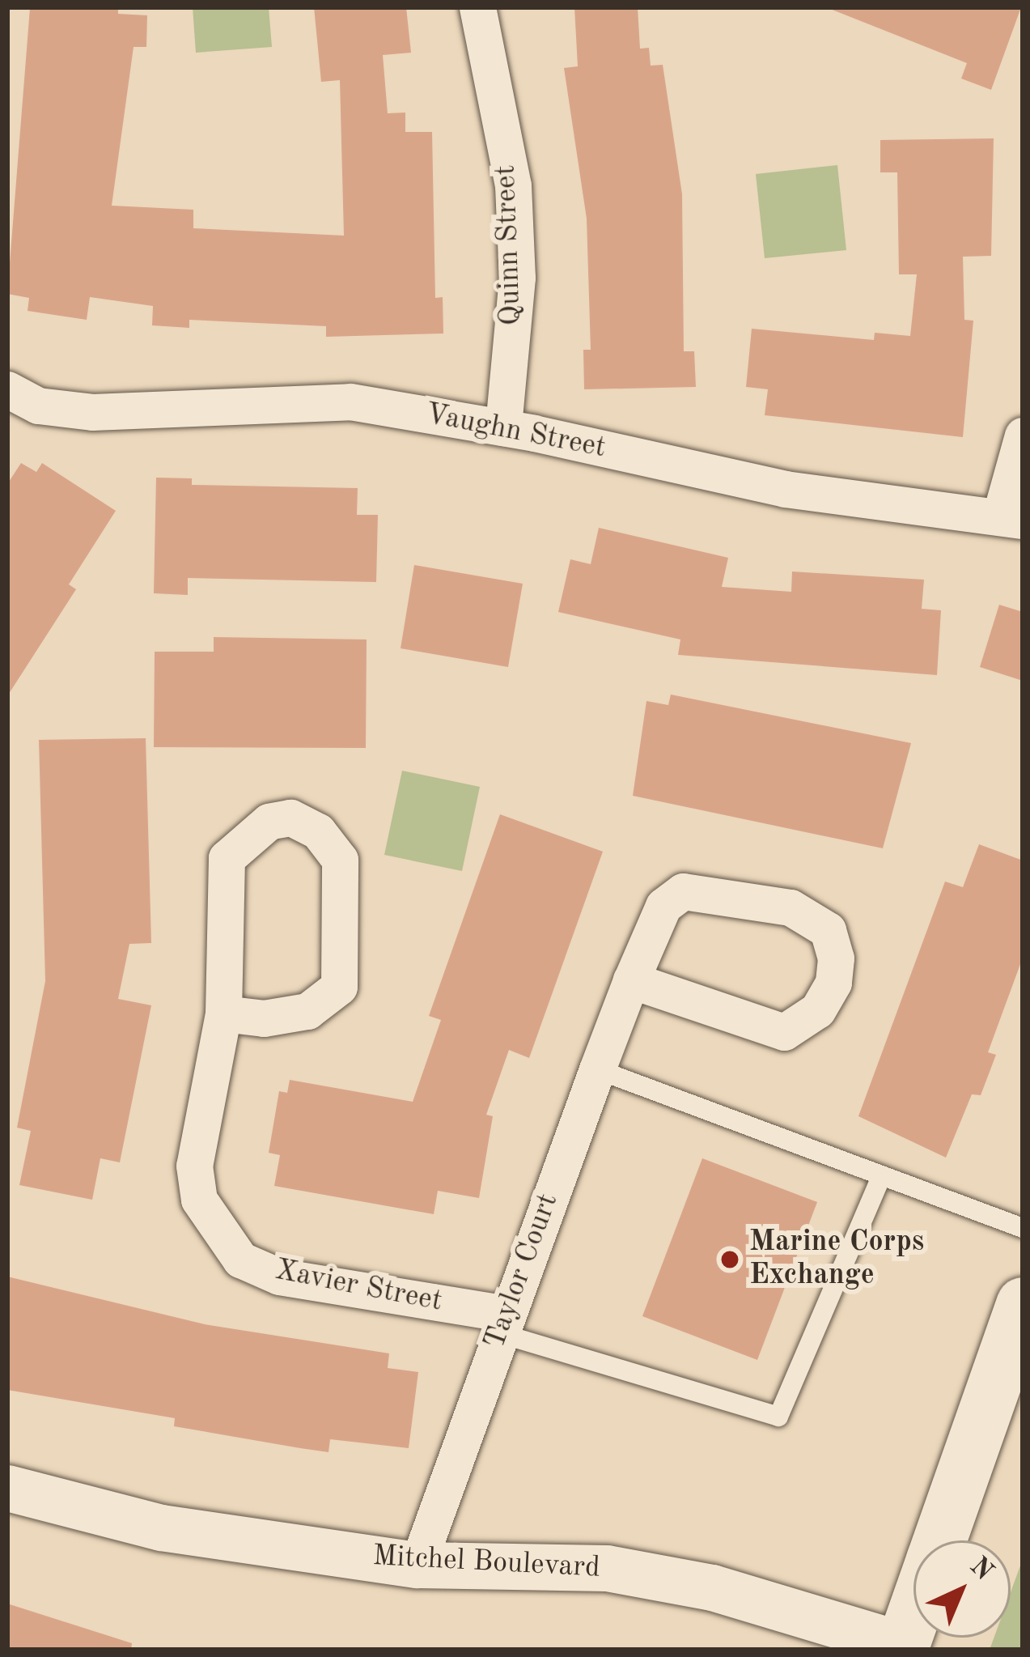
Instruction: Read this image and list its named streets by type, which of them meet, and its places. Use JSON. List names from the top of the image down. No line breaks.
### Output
{"streets":{"street":["Quinn Street","Vaughn Street","Taylor Court","Xavier Street","Mitchel Boulevard"]},"crossings":[["Quinn Street","Vaughn Street"],["Taylor Court","Xavier Street"],["Taylor Court","Mitchel Boulevard"]],"places":["Marine Corps Exchange"],"north":"top right"}
